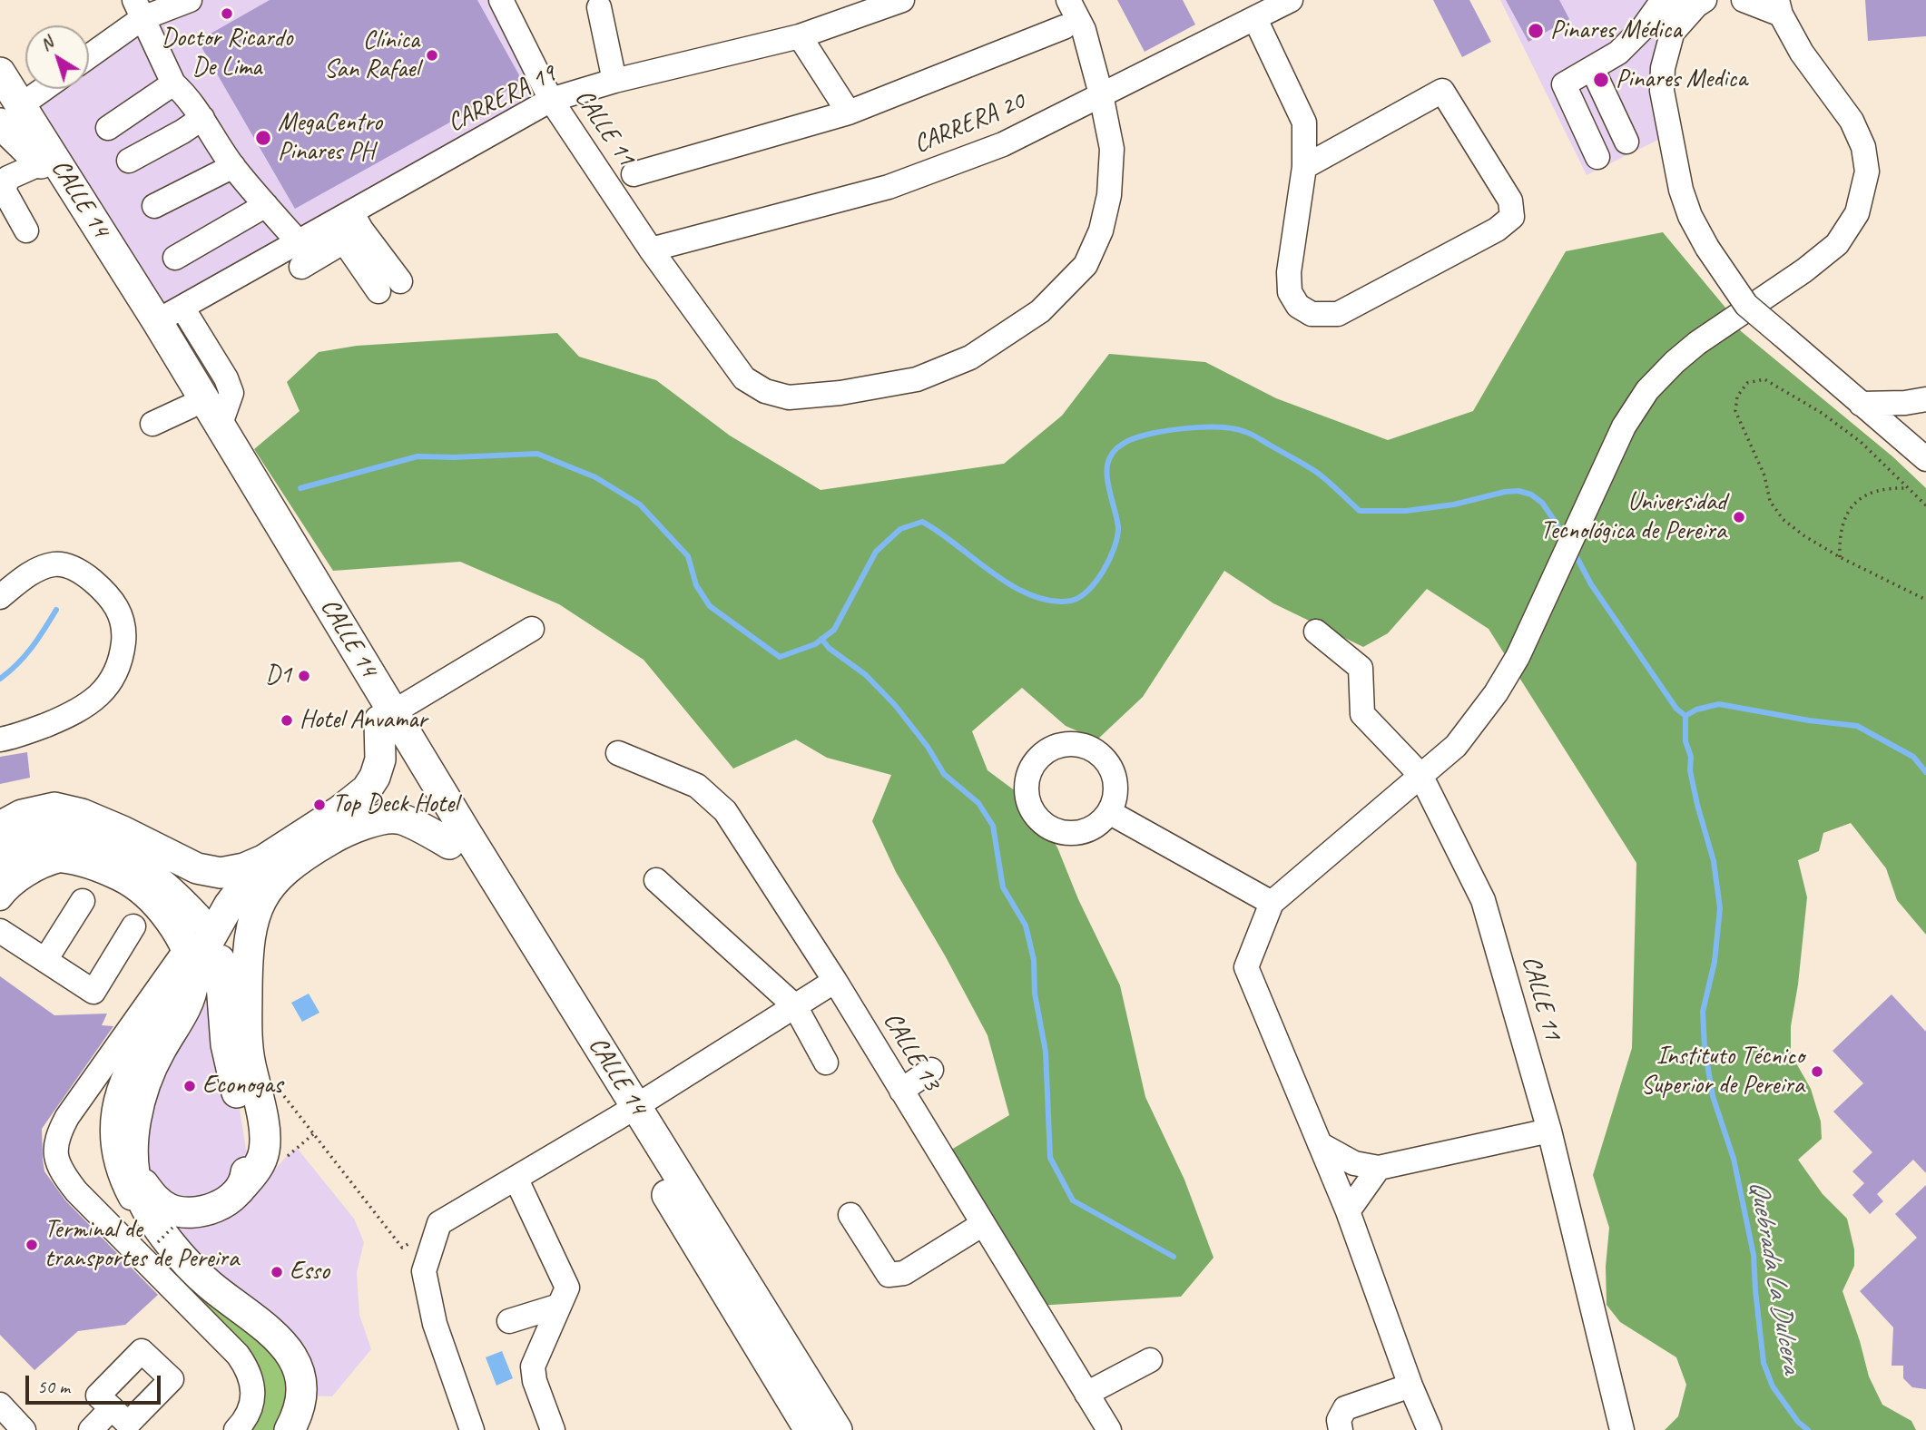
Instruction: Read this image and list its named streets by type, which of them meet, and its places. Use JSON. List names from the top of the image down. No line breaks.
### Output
{"streets":{"main road":["CALLE 14"],"street":["CARRERA 19","CARRERA 20","CALLE 11","CALLE 13"]},"crossings":[["CARRERA 19","CALLE 11"],["CARRERA 19","CALLE 14"],["CARRERA 20","CALLE 11"]],"water":["Quebrada La Dulcera"],"places":["Doctor Ricardo De Lima","Pinares Médica","Clínica San Rafael","Pinares Medica","MegaCentro Pinares PH","Universidad Tecnológica de Pereira","D1","Hotel Anvamar","Top Deck Hotel","Instituto Técnico Superior de Pereira","Econogas","Terminal de transportes de Pereira","Esso"],"scale_bar":"50 m","north":"top left"}
